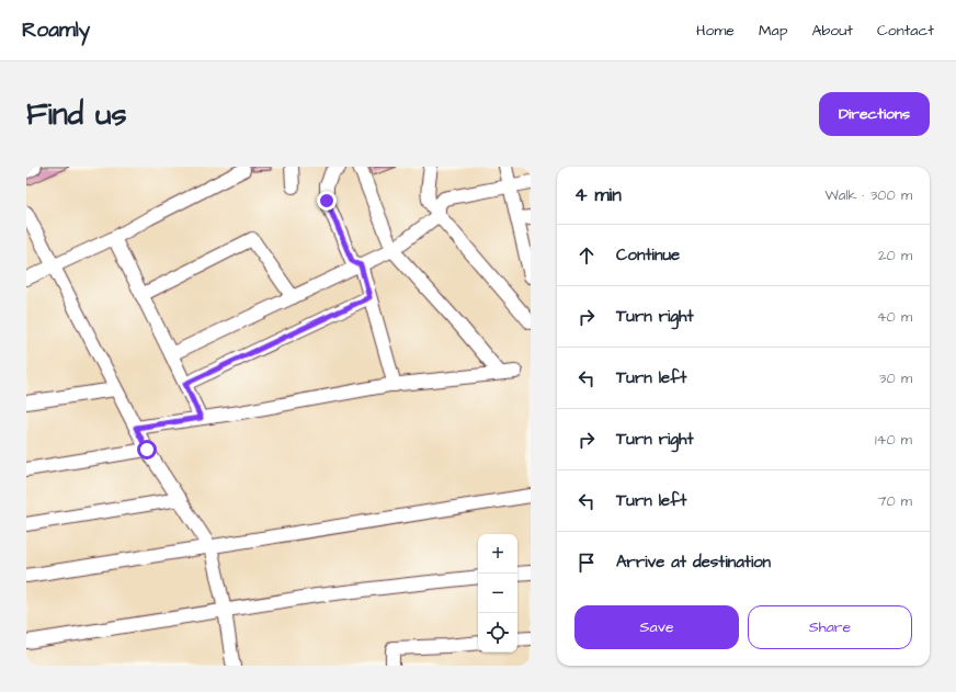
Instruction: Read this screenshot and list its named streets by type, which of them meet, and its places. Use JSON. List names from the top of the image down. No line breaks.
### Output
{"page":{"header":"Roamly","nav":["Home","Map","About","Contact"],"buttons":["Directions",["Save","Share"]],"title":"Find us","heading":["4 min","Walk · 300 m"],"list":[["Continue","20 m"],["Turn right","40 m"],["Turn left","30 m"],["Turn right","140 m"],["Turn left","70 m"],"Arrive at destination"],"map_buttons":["+","−"]}}
